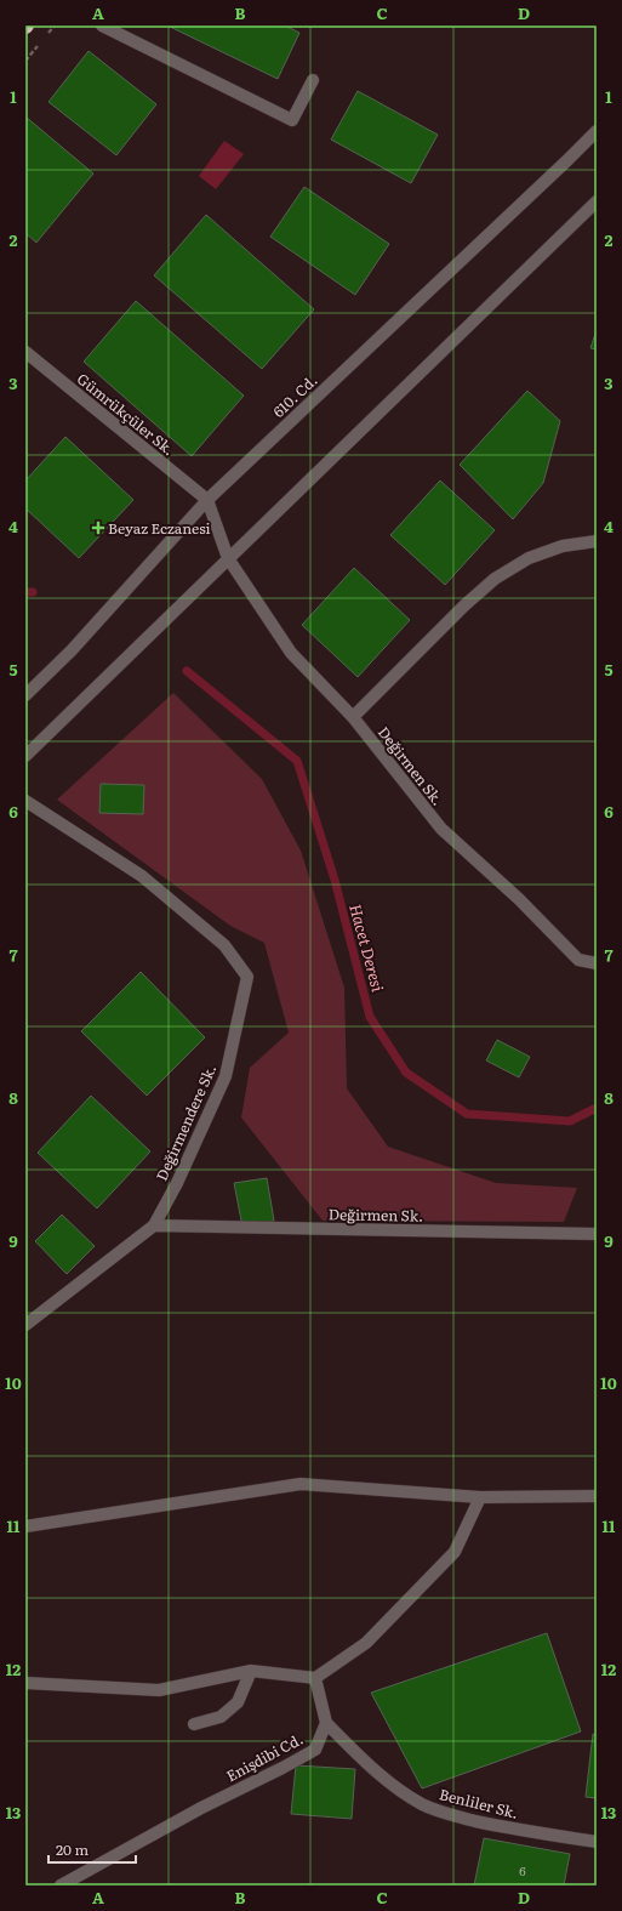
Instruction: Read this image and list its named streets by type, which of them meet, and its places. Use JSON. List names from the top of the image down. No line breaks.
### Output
{"streets":{"street":["610. Cd.","Gümrükçüler Sk.","Değirmen Sk.","Değirmendere Sk.","Enişdibi Cd.","Benliler Sk."]},"crossings":[["610. Cd.","Gümrükçüler Sk."],["610. Cd.","Değirmen Sk."],["Gümrükçüler Sk.","Değirmen Sk."],["Değirmen Sk.","Değirmendere Sk."],["Enişdibi Cd.","Benliler Sk."]],"water":["Hacet Deresi"],"places":{"health":["Beyaz Eczanesi"]},"house_numbers":["6"],"scale_bar":"20 m","grid":{"columns":["A","B","C","D"],"rows":["1","2","3","4","5","6","7","8","9","10","11","12","13"]}}
